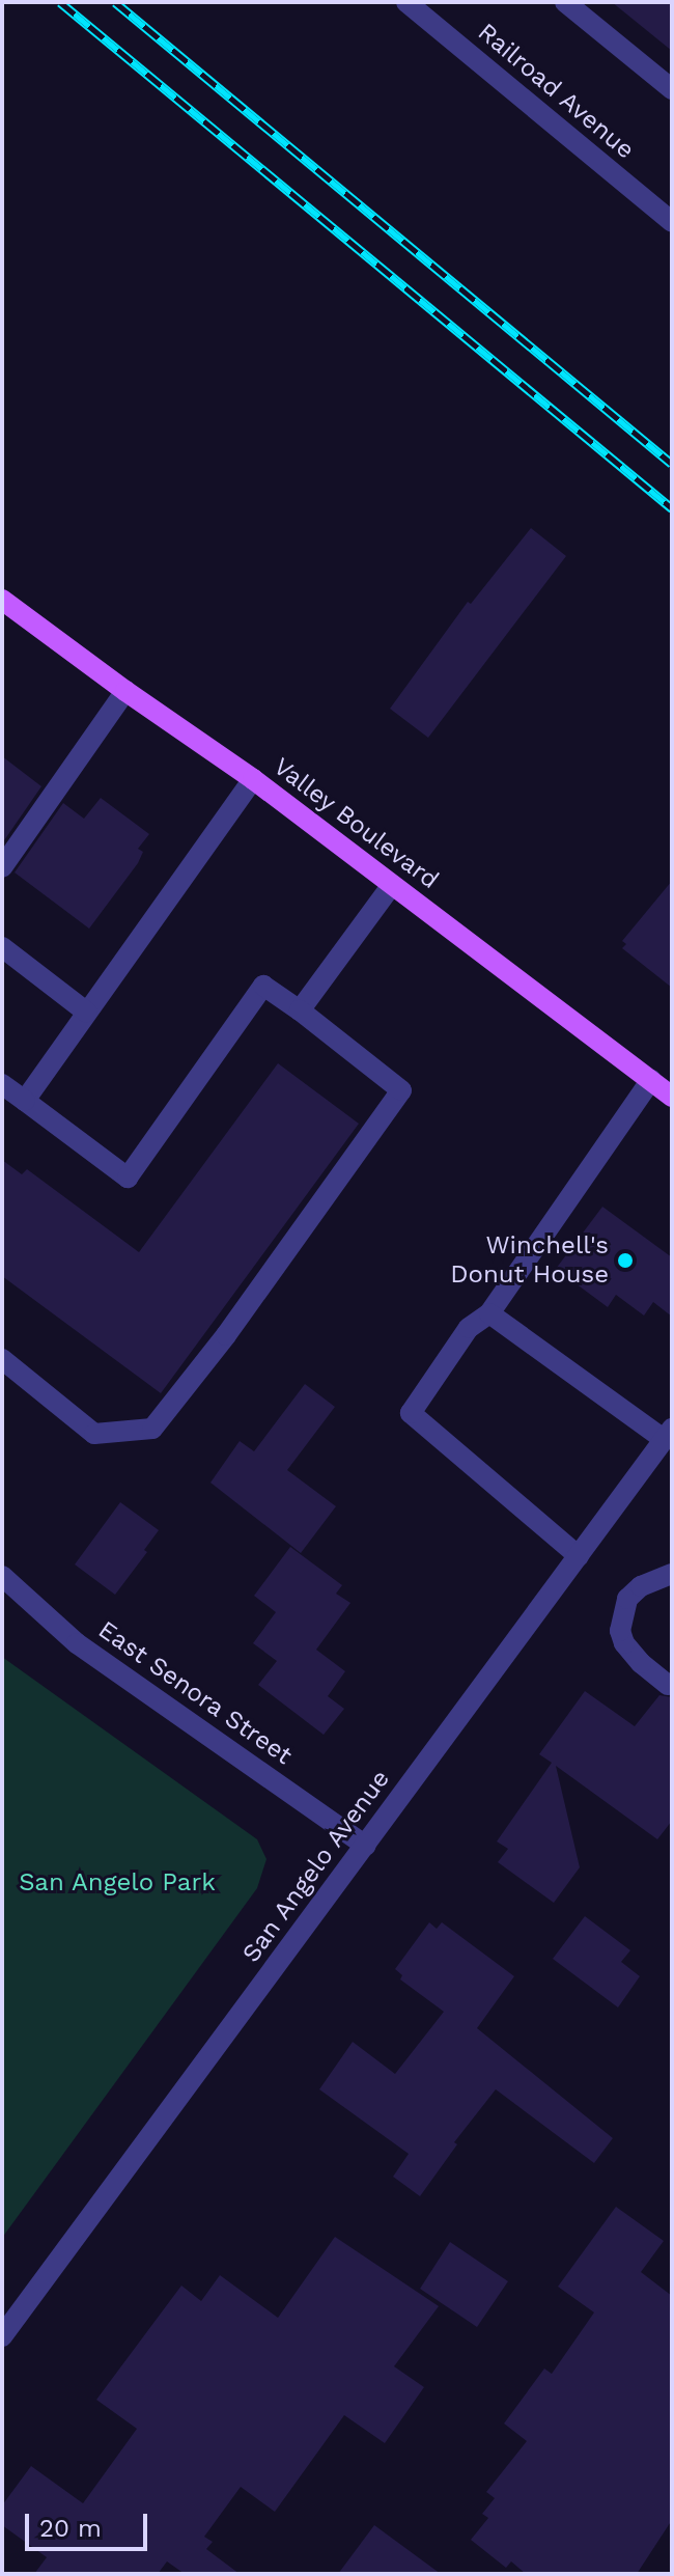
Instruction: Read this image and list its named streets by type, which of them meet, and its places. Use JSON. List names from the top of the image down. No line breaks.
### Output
{"streets":{"main road":["Valley Boulevard"],"street":["Railroad Avenue","East Senora Street","San Angelo Avenue"]},"crossings":[["East Senora Street","San Angelo Avenue"]],"parks":["San Angelo Park"],"places":["Winchell's Donut House"],"scale_bar":"20 m"}
